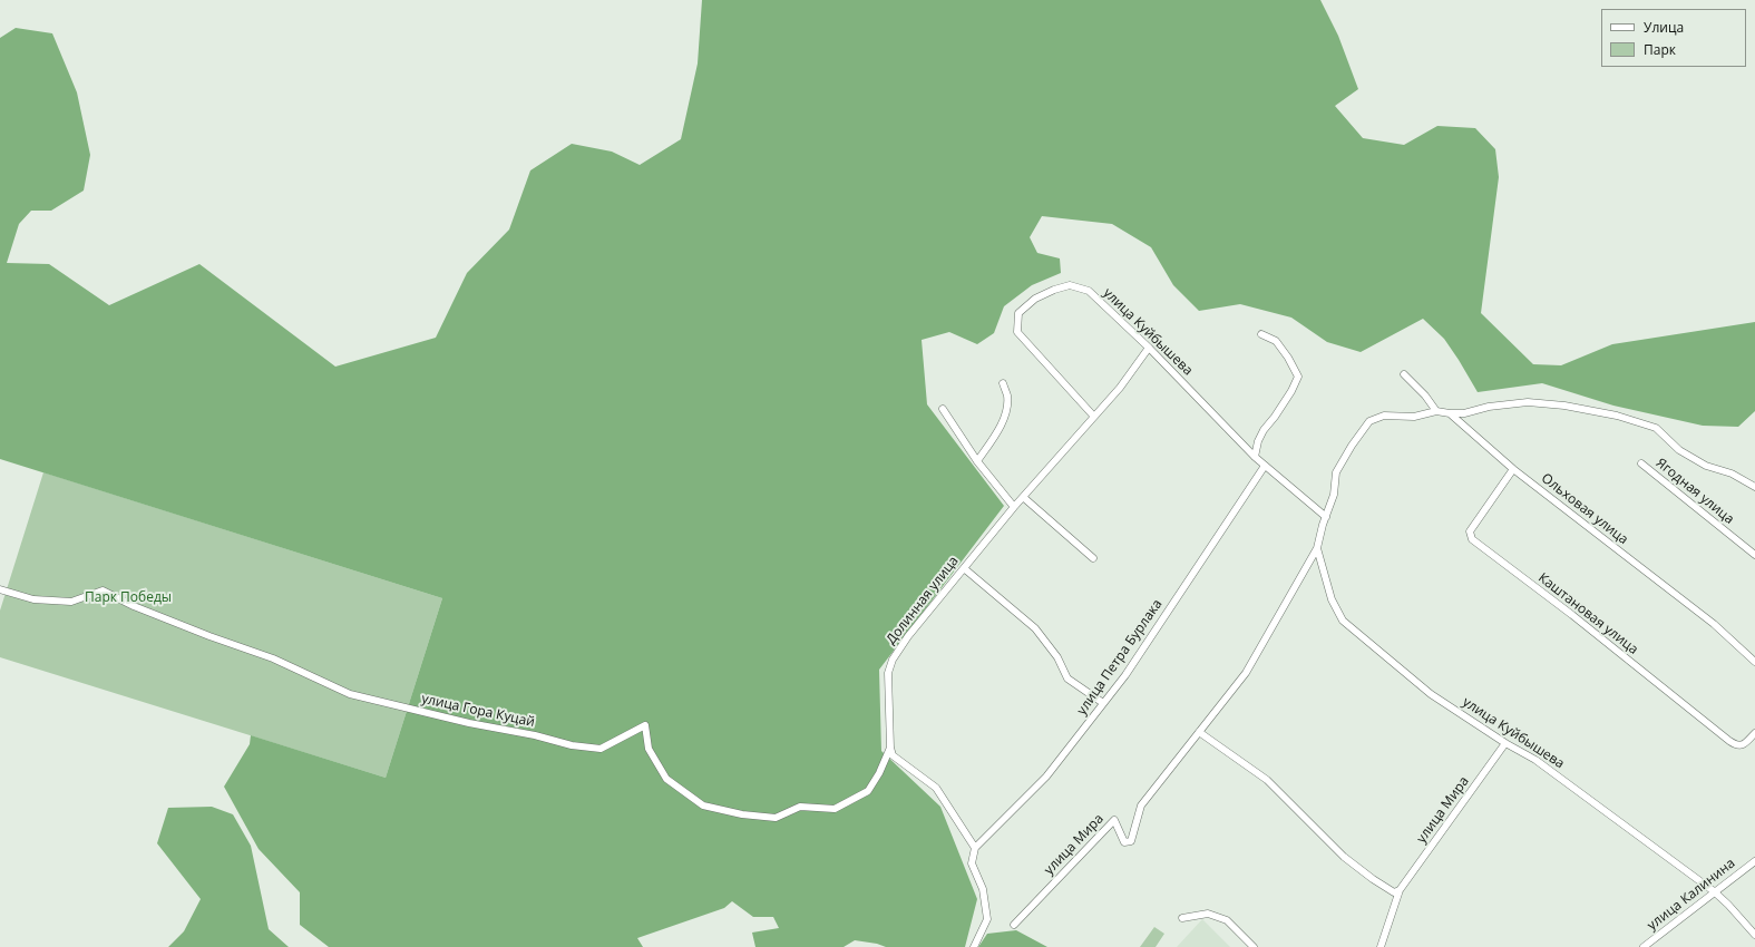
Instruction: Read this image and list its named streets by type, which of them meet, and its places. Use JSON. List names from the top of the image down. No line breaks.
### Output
{"streets":{"street":["улица Куйбышева","Ягодная улица","Ольховая улица","Долинная улица","Каштановая улица","улица Петра Бурлака","улица Гора Куцай","улица Мира","улица Калинина"]},"crossings":[["улица Куйбышева","Долинная улица"],["улица Куйбышева","улица Петра Бурлака"],["улица Куйбышева","улица Мира"],["улица Куйбышева","улица Калинина"],["Ольховая улица","Каштановая улица"],["Долинная улица","улица Гора Куцай"]],"parks":["Парк Победы"],"legend":["Улица","Парк"]}
